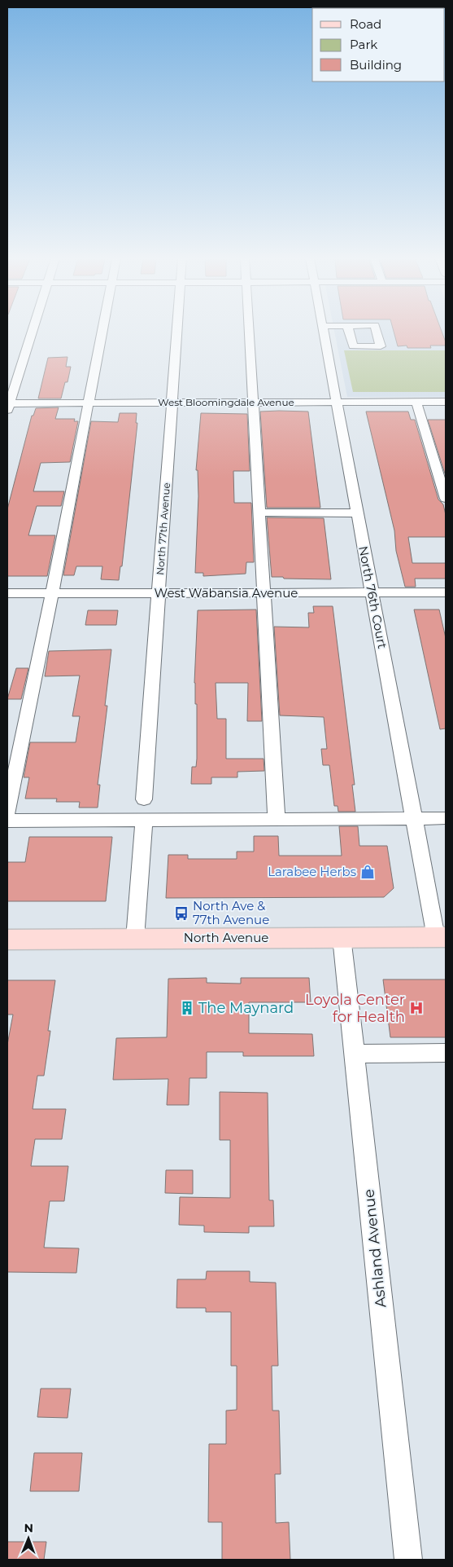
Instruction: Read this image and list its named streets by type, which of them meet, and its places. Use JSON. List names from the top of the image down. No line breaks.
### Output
{"streets":{"main road":["North Avenue"],"street":["West Bloomingdale Avenue","North 77th Avenue","West Wabansia Avenue","North 76th Court","Ashland Avenue"]},"crossings":[["West Bloomingdale Avenue","North 77th Avenue"],["West Bloomingdale Avenue","North 76th Court"],["North 77th Avenue","West Wabansia Avenue"],["West Wabansia Avenue","North 76th Court"],["North 76th Court","North Avenue"],["North Avenue","Ashland Avenue"]],"places":{"shop":["Larabee Herbs"],"bus stop":["North Ave & 77th Avenue"],"building":["The Maynard"],"hospital":["Loyola Center for Health"]},"legend":["Road","Park","Building"],"north":"top"}
